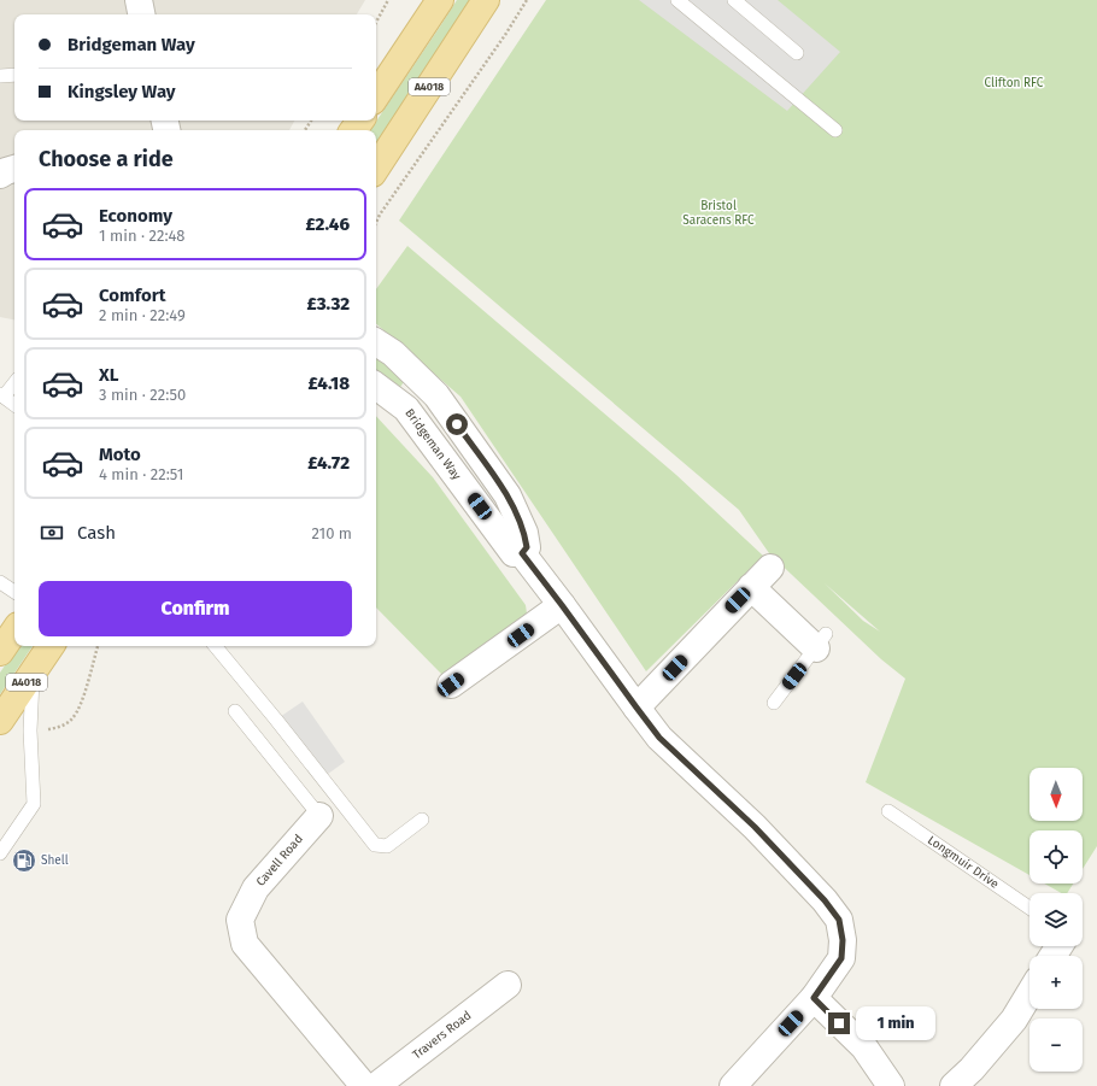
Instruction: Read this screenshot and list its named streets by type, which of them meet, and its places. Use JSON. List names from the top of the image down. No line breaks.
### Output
{"streets":{"main road":["A4018"],"street":["Bridgeman Way","Cavell Road","Travers Road"],"lane":["Longmuir Drive"]},"parks":["Clifton RFC","Bristol Saracens RFC"],"places":{"fuel station":["Shell"]},"north":"bottom","page":{"banner":["Bridgeman Way","Kingsley Way"],"heading":"Choose a ride","list":[{"name":"Economy","note":"1 min · 22:48","value":"£2.46"},{"name":"Comfort","note":"2 min · 22:49","value":"£3.32"},{"name":"XL","note":"3 min · 22:50","value":"£4.18"},{"name":"Moto","note":"4 min · 22:51","value":"£4.72"}],"pay":["Cash","210 m"],"buttons":"Confirm","map_buttons":["+","−"],"bubble":"1 min"}}
